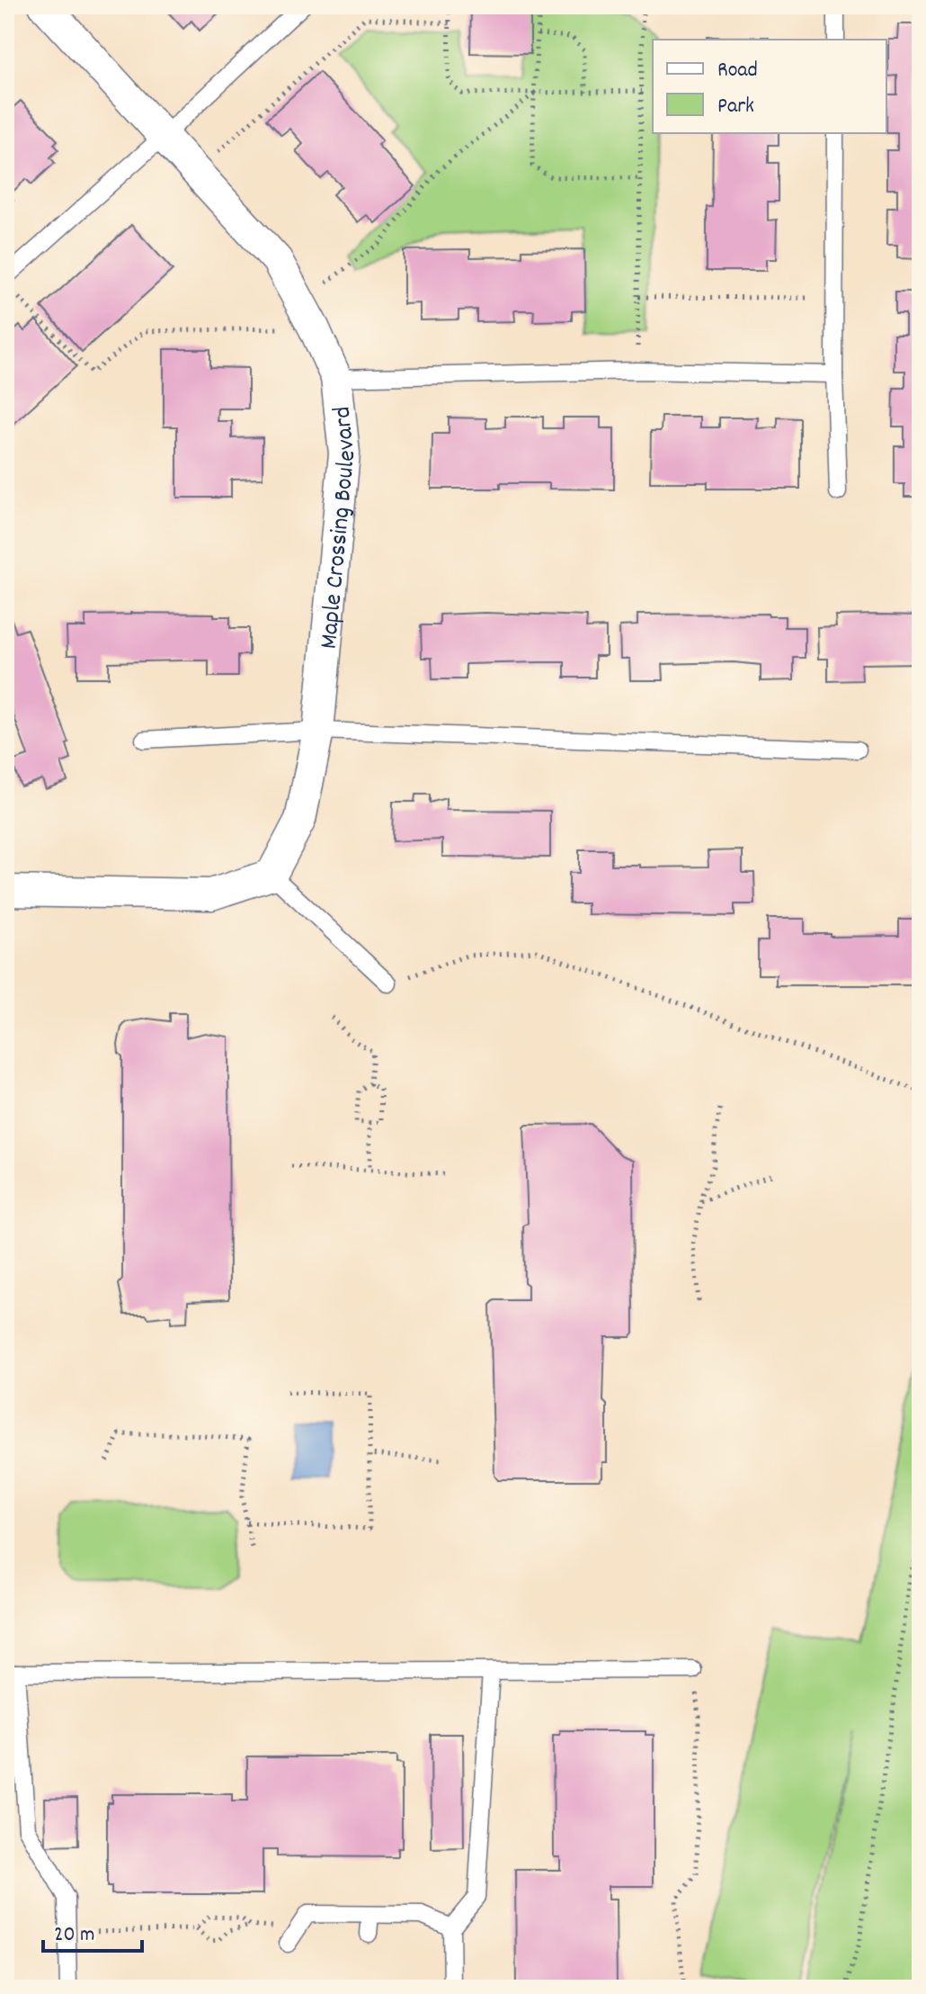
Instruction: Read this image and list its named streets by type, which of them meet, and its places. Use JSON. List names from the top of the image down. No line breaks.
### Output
{"streets":{"street":["Maple Crossing Boulevard"]},"legend":["Road","Park"],"scale_bar":"20 m"}
